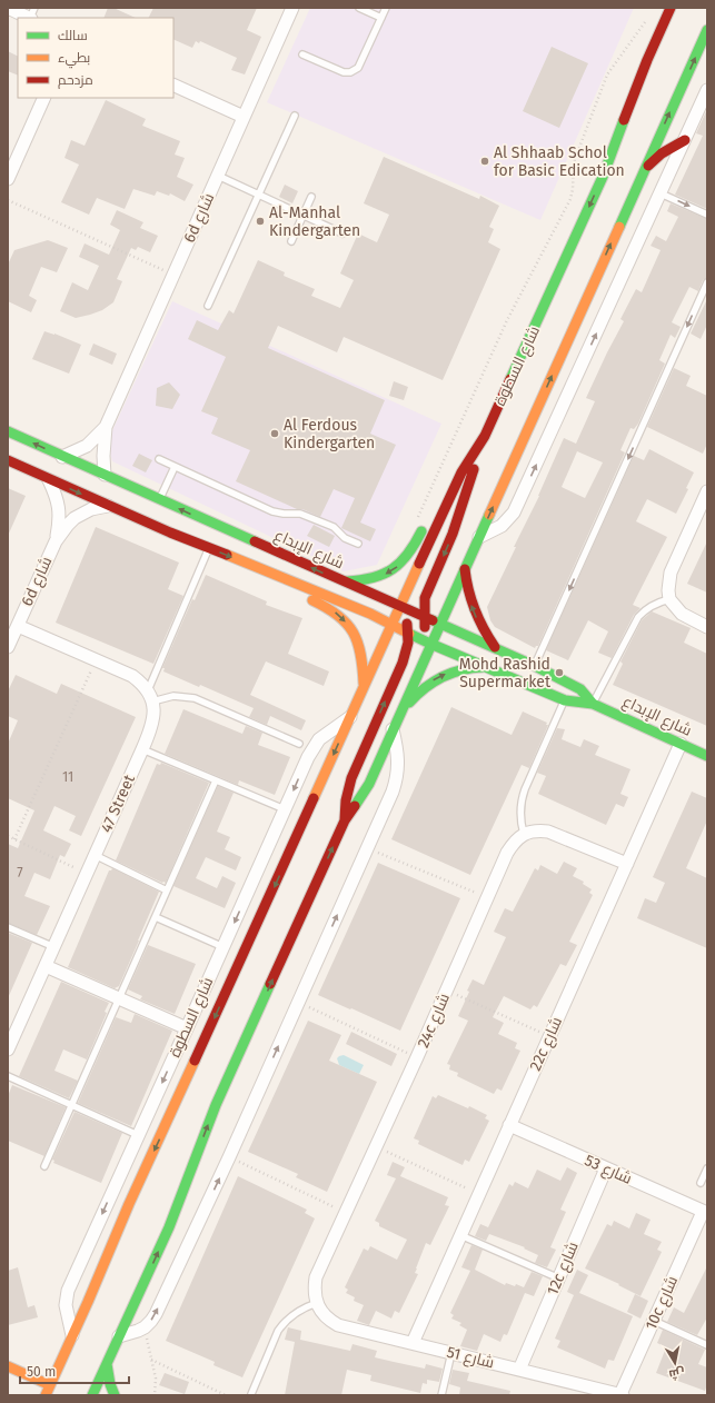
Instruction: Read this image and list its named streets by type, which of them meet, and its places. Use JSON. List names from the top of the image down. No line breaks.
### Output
{"streets":{"main road":["شارع السطوة","شارع الإبداع"],"street":["6d شارع","47 Street","24c شارع","22c شارع","شارع 53","12c شارع","10c شارع","شارع 51"]},"crossings":[["6d شارع","شارع الإبداع"],["شارع السطوة","شارع الإبداع"],["شارع الإبداع","22c شارع"],["24c شارع","شارع 51"],["22c شارع","شارع 53"],["22c شارع","شارع 51"],["شارع 53","12c شارع"],["شارع 53","10c شارع"],["12c شارع","شارع 51"],["10c شارع","شارع 51"]],"places":["Al Shhaab Schol for Basic Edication","Al-Manhal Kindergarten","Al Ferdous Kindergarten","Mohd Rashid Supermarket"],"house_numbers":["11","7"],"legend":["سالك","بطيء","مزدحم"],"scale_bar":"50 m","north":"bottom"}
